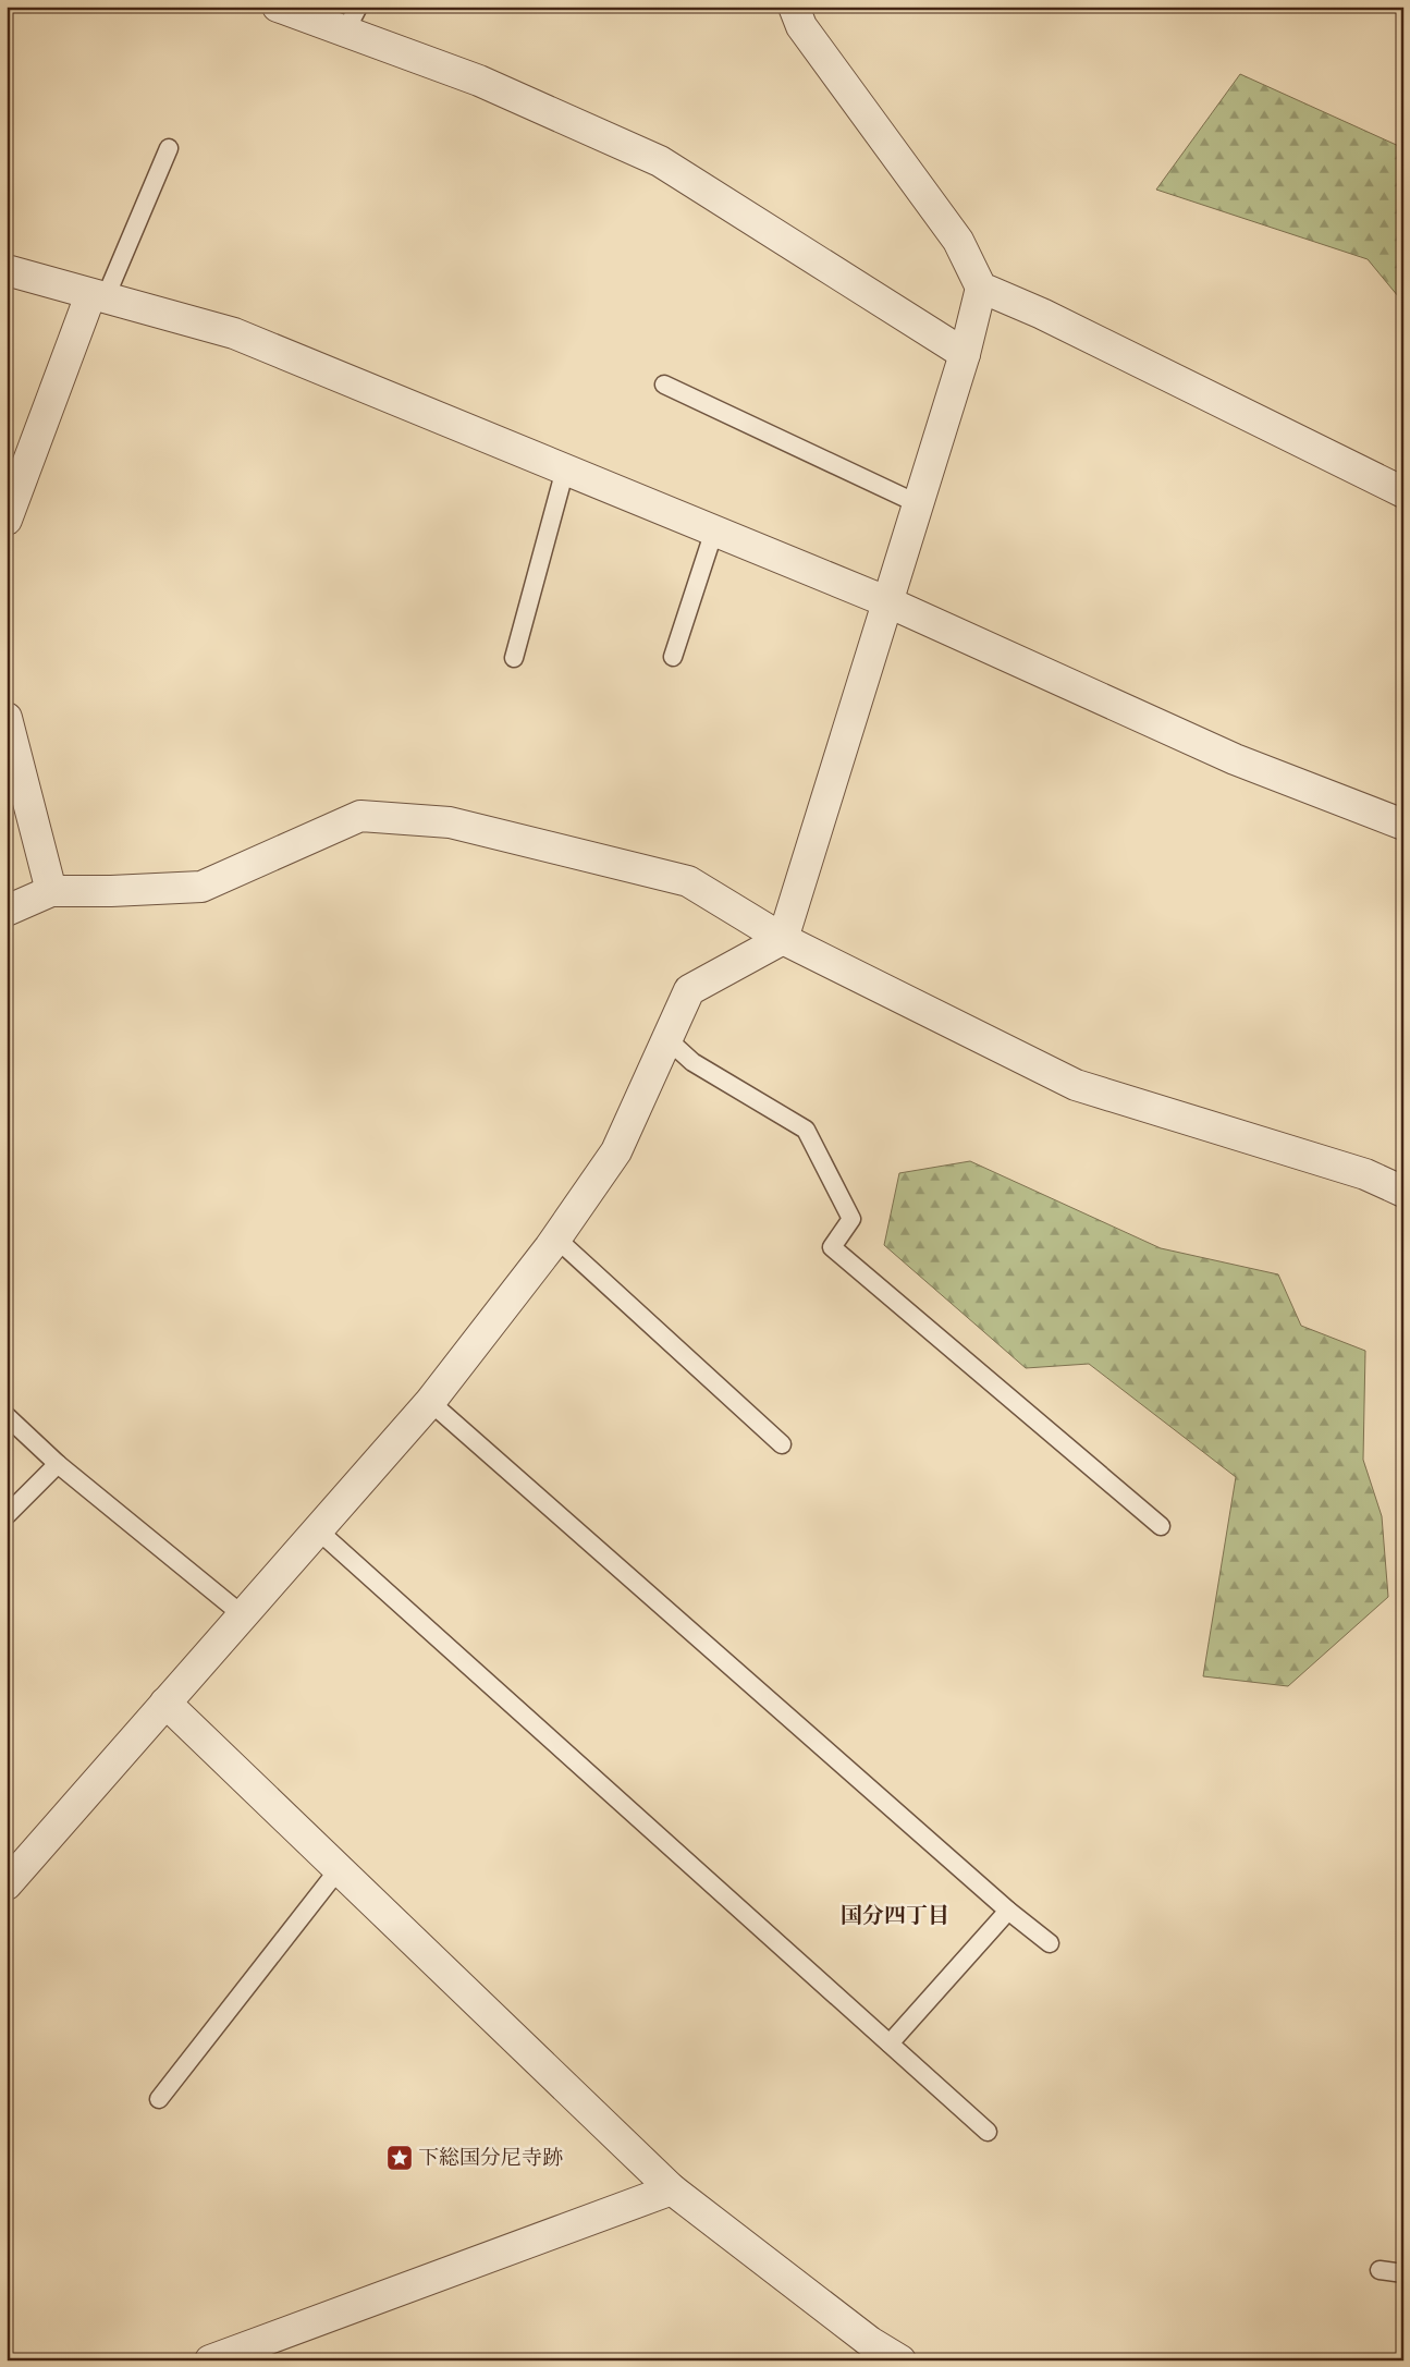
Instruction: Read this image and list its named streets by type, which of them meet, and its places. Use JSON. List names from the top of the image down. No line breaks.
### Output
{"districts":["国分四丁目"],"places":{"place":["下総国分尼寺跡"]}}
